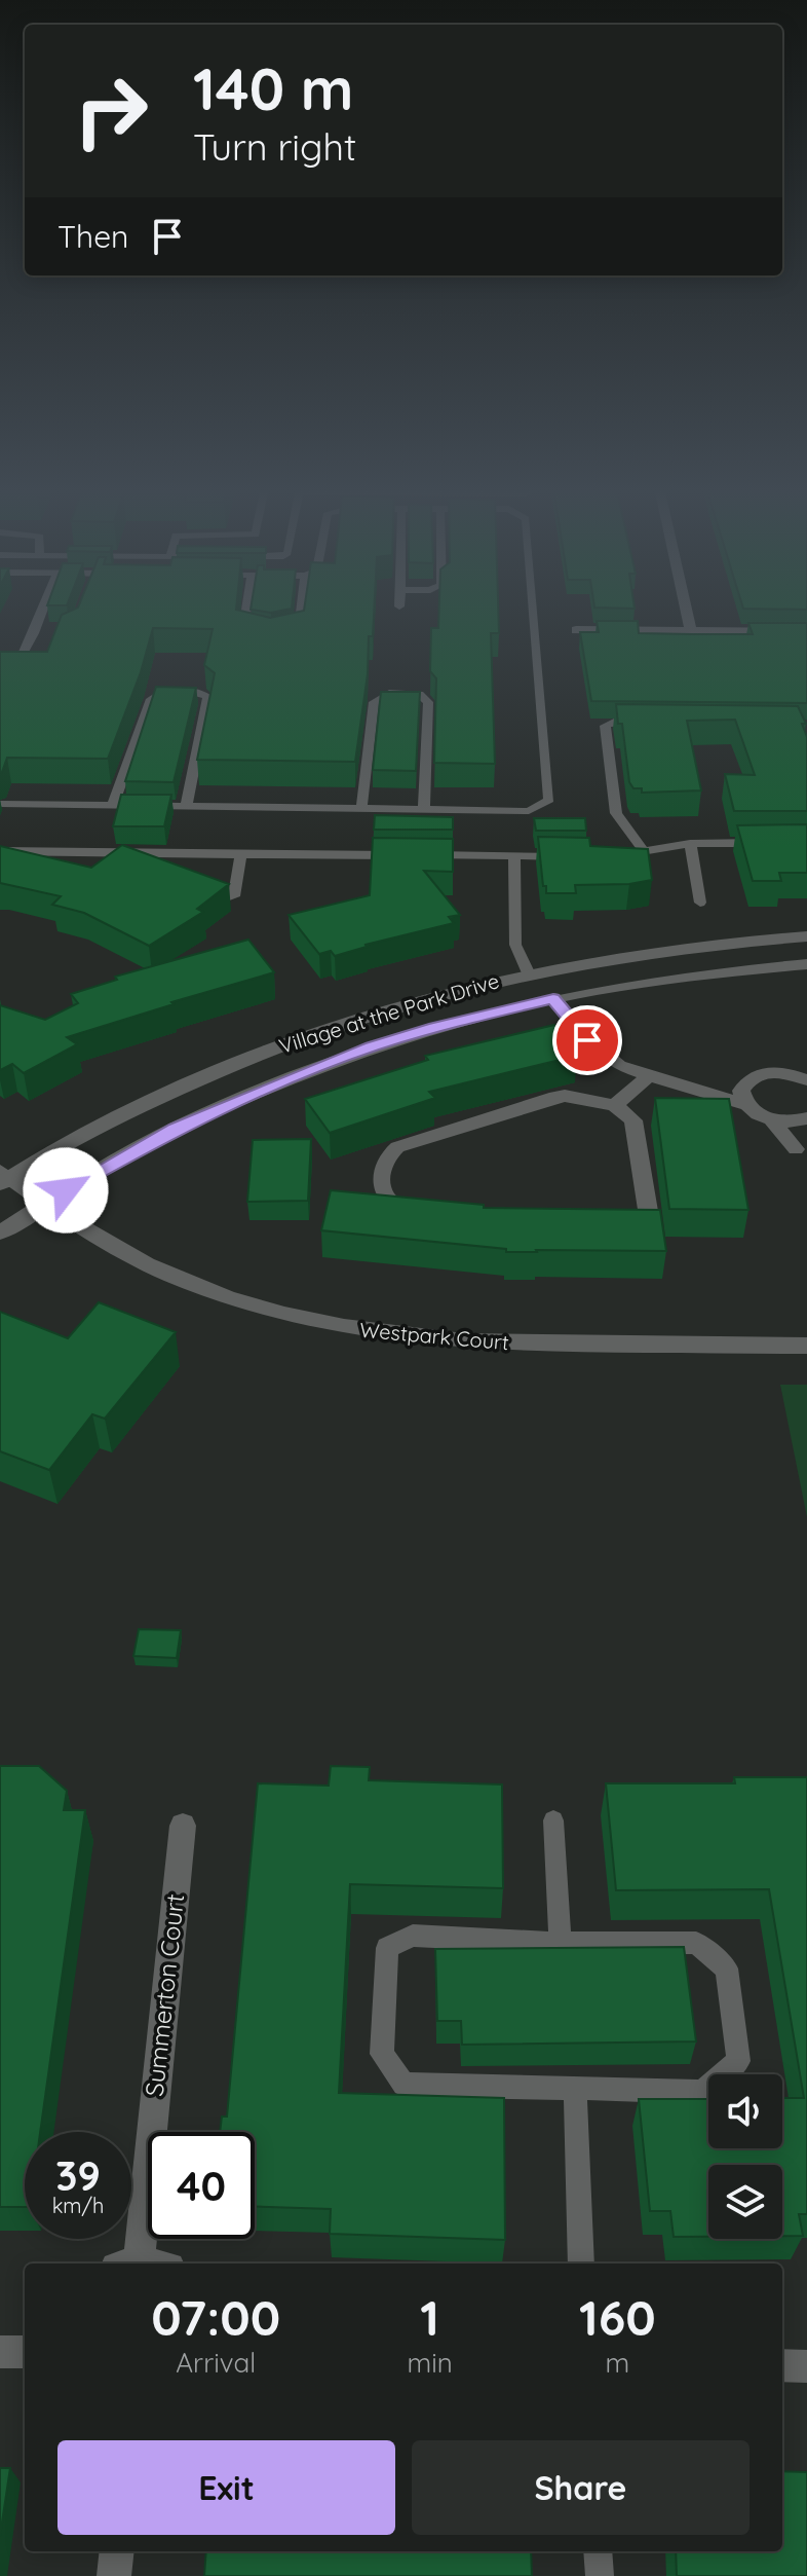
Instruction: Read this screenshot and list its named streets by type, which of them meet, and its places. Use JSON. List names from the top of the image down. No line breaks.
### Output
{"streets":{"street":["Village at the Park Drive","Westpark Court","Summerton Court"]},"crossings":[["Village at the Park Drive","Westpark Court"]],"page":{"turn":["140 m","Turn right"],"then":"Then","speed":"39 km/h","limit":"40","eta":["07:00","Arrival","1","min","160","m"],"buttons":["Exit","Share"]}}
